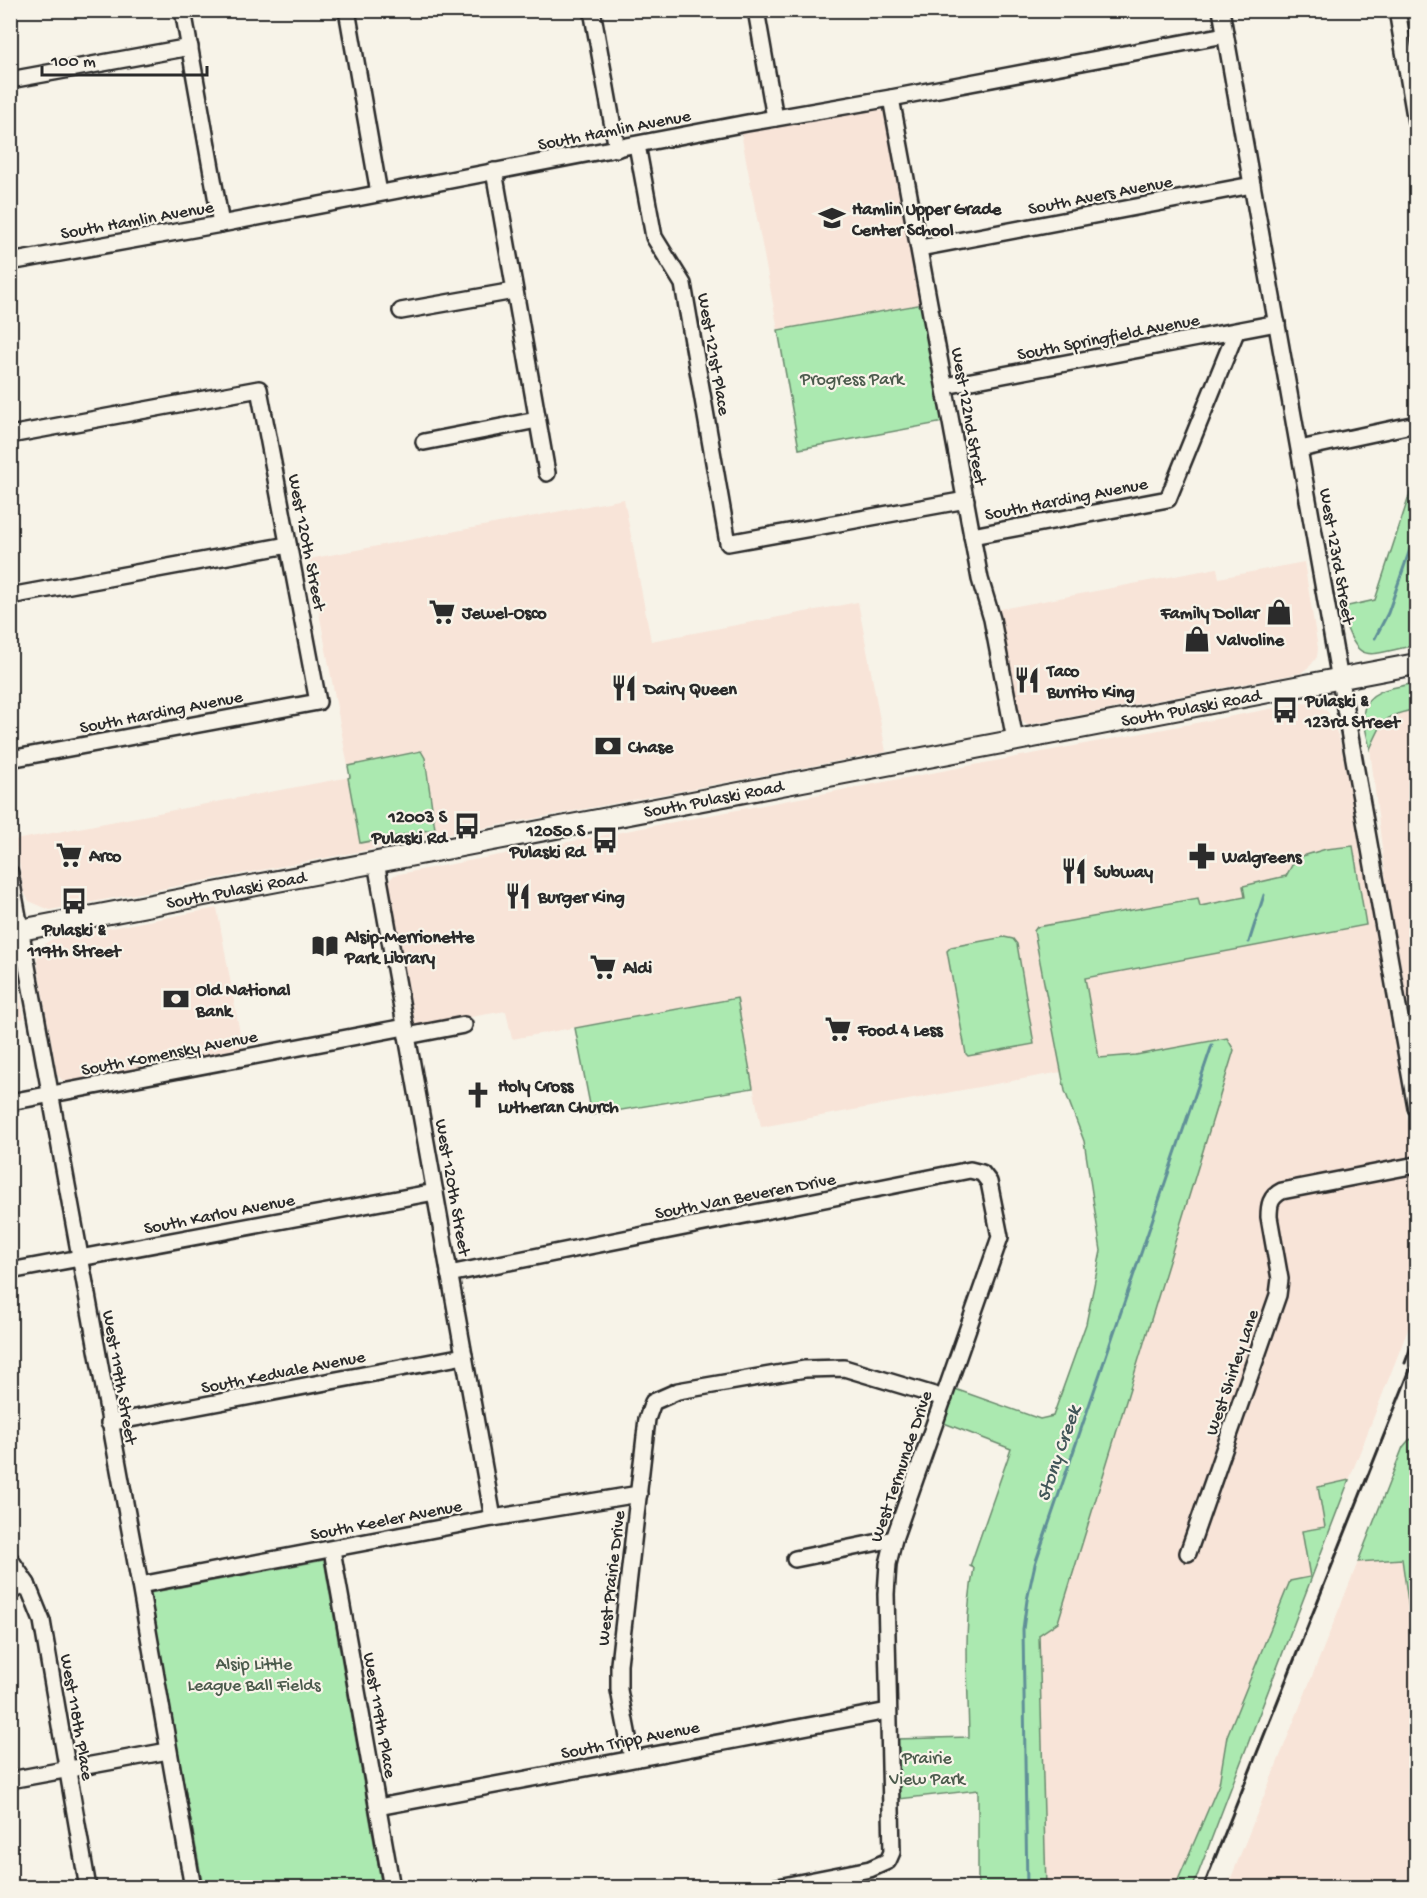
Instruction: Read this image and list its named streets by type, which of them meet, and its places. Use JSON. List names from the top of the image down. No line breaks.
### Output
{"streets":{"main road":["South Pulaski Road"],"street":["South Hamlin Avenue","South Avers Avenue","South Springfield Avenue","West 121st Place","West 122nd Street","South Harding Avenue","West 120th Street","West 123rd Street","South Komensky Avenue","South Van Beveren Drive","South Karlov Avenue","South Kedvale Avenue","West Shirley Lane","West 119th Street","West Termunde Drive","South Keeler Avenue","West Prairie Drive","West 119th Place","West 118th Place","South Tripp Avenue"]},"crossings":[["South Hamlin Avenue","West 121st Place"],["South Hamlin Avenue","West 122nd Street"],["South Hamlin Avenue","West 123rd Street"],["South Avers Avenue","West 122nd Street"],["South Avers Avenue","West 123rd Street"],["South Springfield Avenue","West 122nd Street"],["South Springfield Avenue","South Harding Avenue"],["South Springfield Avenue","West 123rd Street"],["West 121st Place","South Harding Avenue"],["West 122nd Street","South Harding Avenue"],["West 122nd Street","South Pulaski Road"],["South Harding Avenue","West 120th Street"],["West 120th Street","South Pulaski Road"],["West 120th Street","South Komensky Avenue"],["West 120th Street","South Van Beveren Drive"],["West 120th Street","South Karlov Avenue"],["West 120th Street","South Kedvale Avenue"],["West 120th Street","South Keeler Avenue"],["West 123rd Street","South Pulaski Road"],["South Pulaski Road","West 119th Street"],["South Komensky Avenue","West 119th Street"],["South Van Beveren Drive","West Termunde Drive"],["South Karlov Avenue","West 119th Street"],["South Kedvale Avenue","West 119th Street"],["West 119th Street","South Keeler Avenue"],["West Termunde Drive","West Prairie Drive"],["West Termunde Drive","South Tripp Avenue"],["South Keeler Avenue","West Prairie Drive"],["South Keeler Avenue","West 119th Place"],["West Prairie Drive","South Tripp Avenue"],["West 119th Place","South Tripp Avenue"]],"water":["Stony Creek"],"parks":["Progress Park","Alsip Little League Ball Fields","Prairie View Park"],"places":{"school or university":["Hamlin Upper Grade Center School"],"supermarket":["Jewel-Osco","Arco","Aldi","Food 4 Less"],"shop":["Family Dollar","Valvoline"],"restaurant":["Taco Burrito King","Dairy Queen","Subway","Burger King"],"bus stop":["Pulaski & 123rd Street","12003 S Pulaski Rd","12050 S Pulaski Rd","Pulaski & 119th Street"],"bank":["Chase","Old National Bank"],"pharmacy":["Walgreens"],"library":["Alsip-Merrionette Park Library"],"church":["Holy Cross Lutheran Church"]},"scale_bar":"100 m"}
